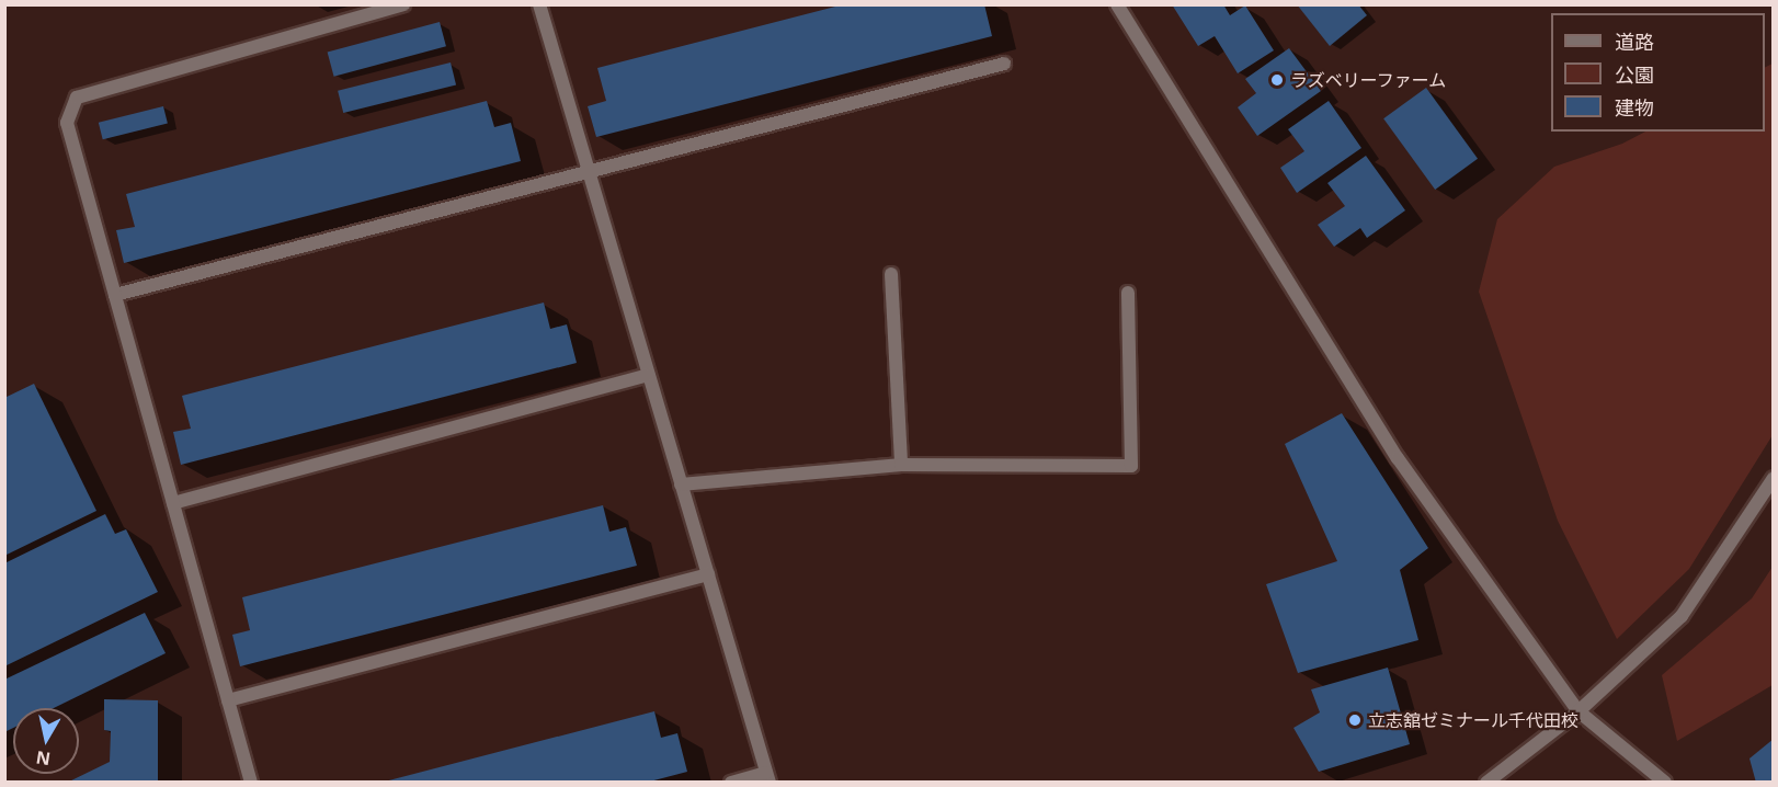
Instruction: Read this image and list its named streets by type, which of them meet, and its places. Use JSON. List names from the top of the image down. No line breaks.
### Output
{"places":["ラズベリーファーム","立志舘ゼミナール千代田校"],"legend":["道路","公園","建物"],"north":"bottom"}
